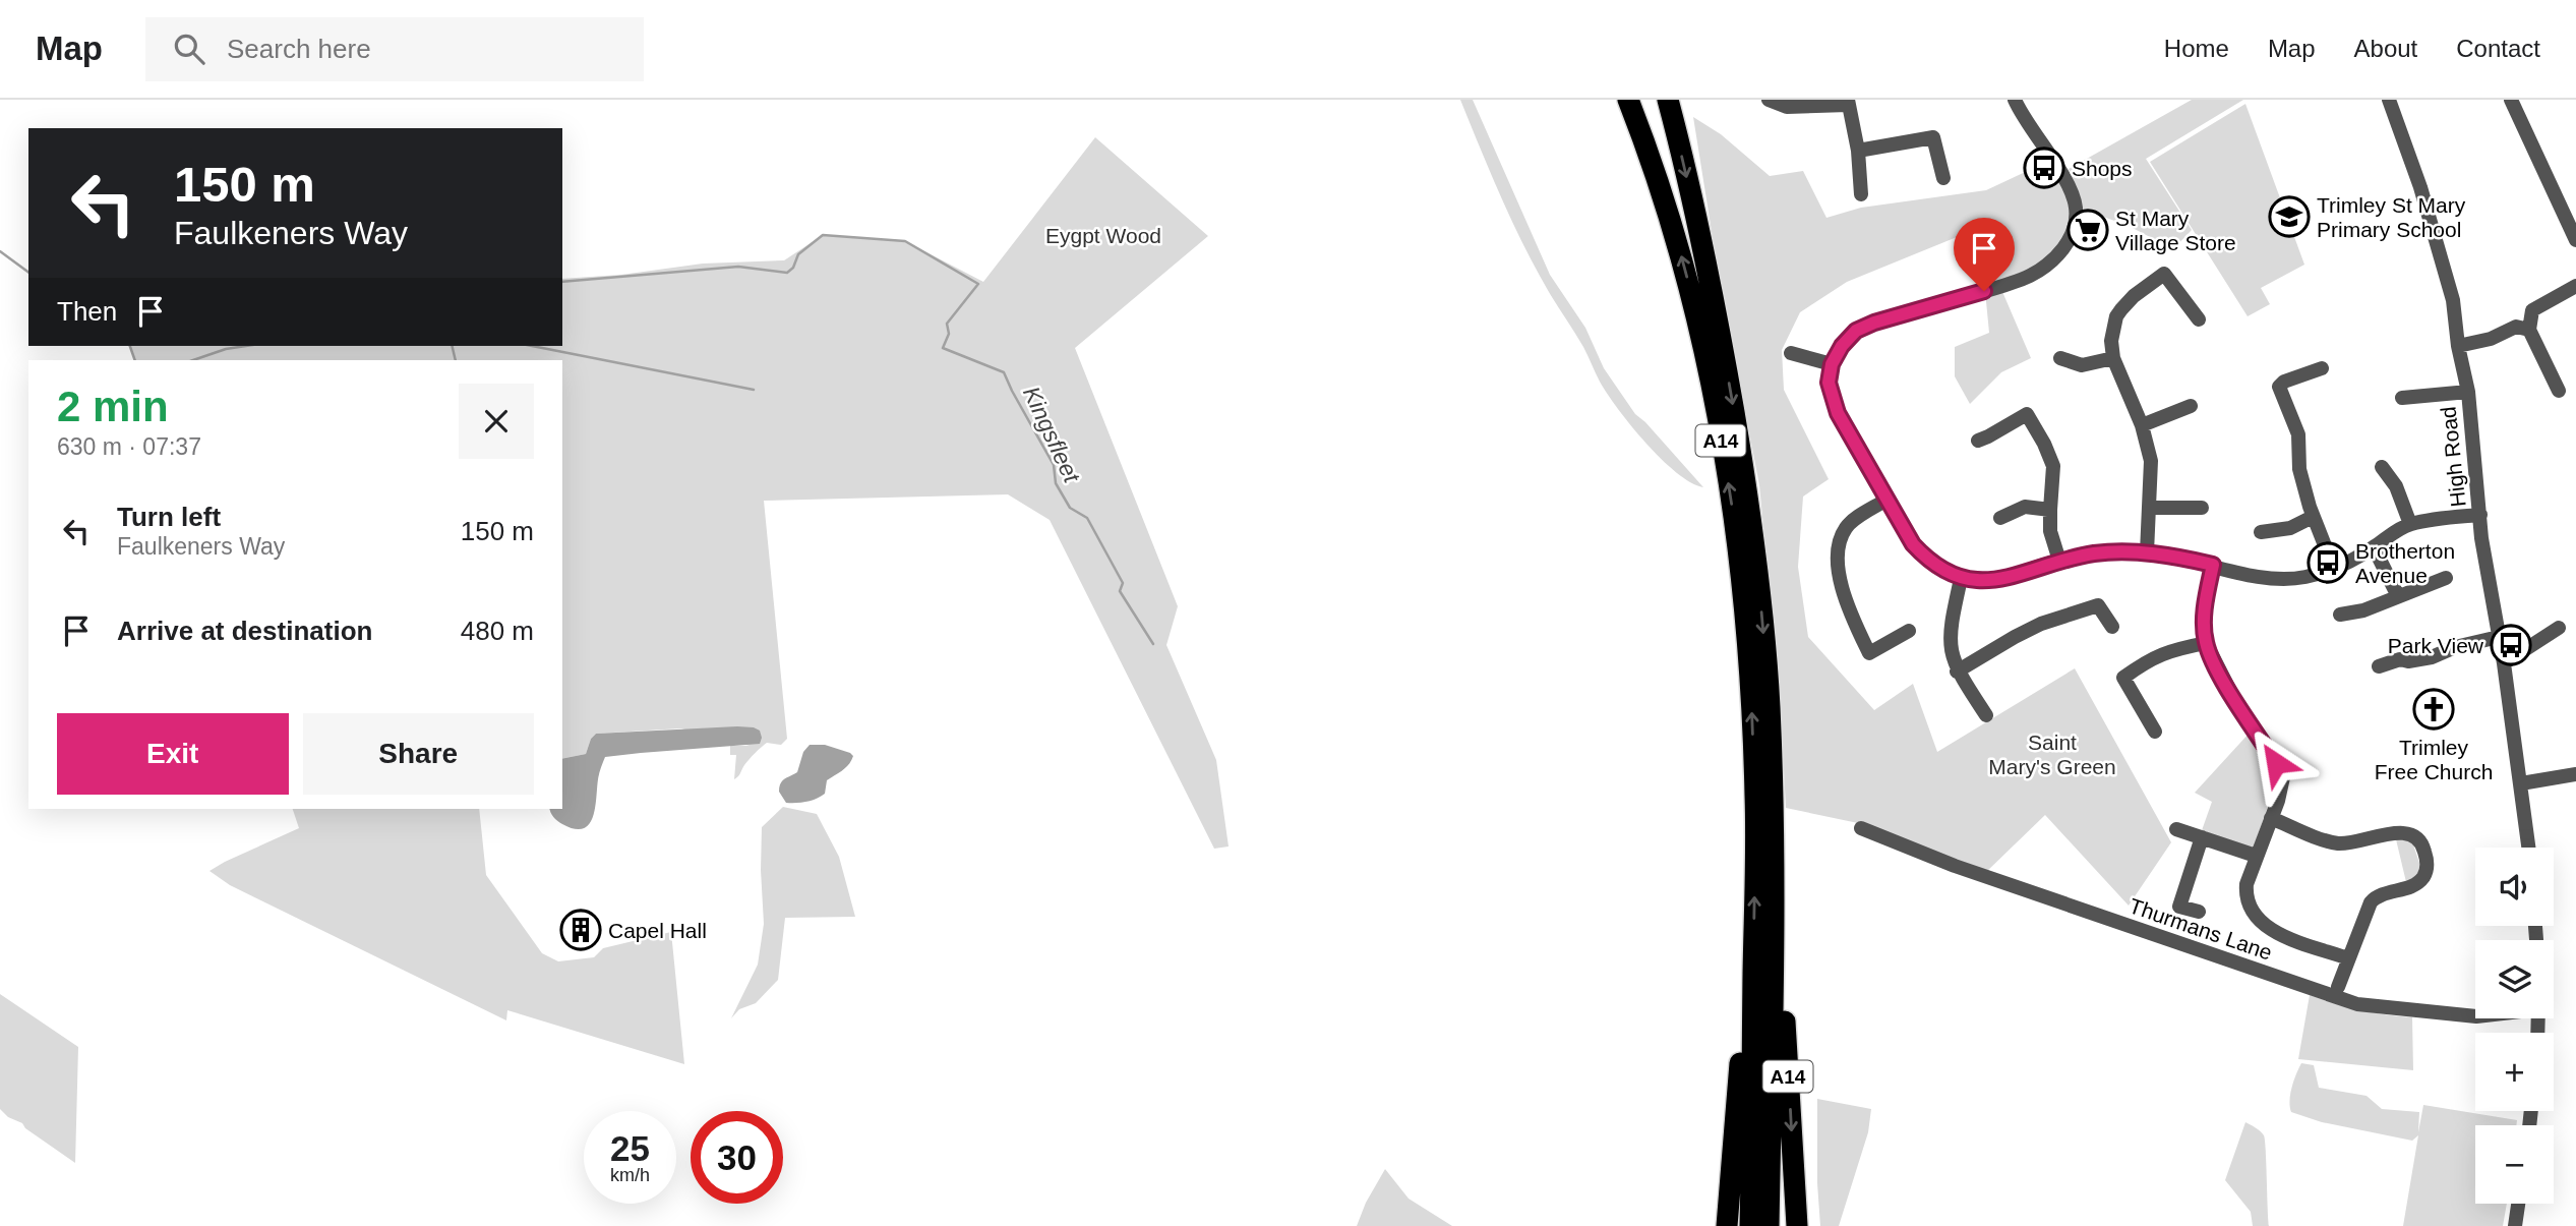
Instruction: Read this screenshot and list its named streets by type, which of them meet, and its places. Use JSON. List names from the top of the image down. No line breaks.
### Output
{"streets":{"highway":["A14"],"street":["High Road","Thurmans Lane"]},"water":["Kingsfleet"],"parks":["Eygpt Wood","Saint Mary's Green"],"places":{"bus stop":["Shops","Brotherton Avenue","Park View"],"school or university":["Trimley St Mary Primary School"],"supermarket":["St Mary Village Store"],"church":["Trimley Free Church"],"building":["Capel Hall"]},"page":{"header":"Map","search":"Search here","nav":["Home","Map","About","Contact"],"turn":["150 m","Faulkeners Way"],"then":"Then","heading":["2 min","630 m · 07:37"],"list":[{"name":"Turn left","note":"Faulkeners Way","value":"150 m"},{"name":"Arrive at destination","value":"480 m"}],"buttons":["Exit","Share"],"map_buttons":["+","−"],"speed":"25 km/h","limit":"30"}}
